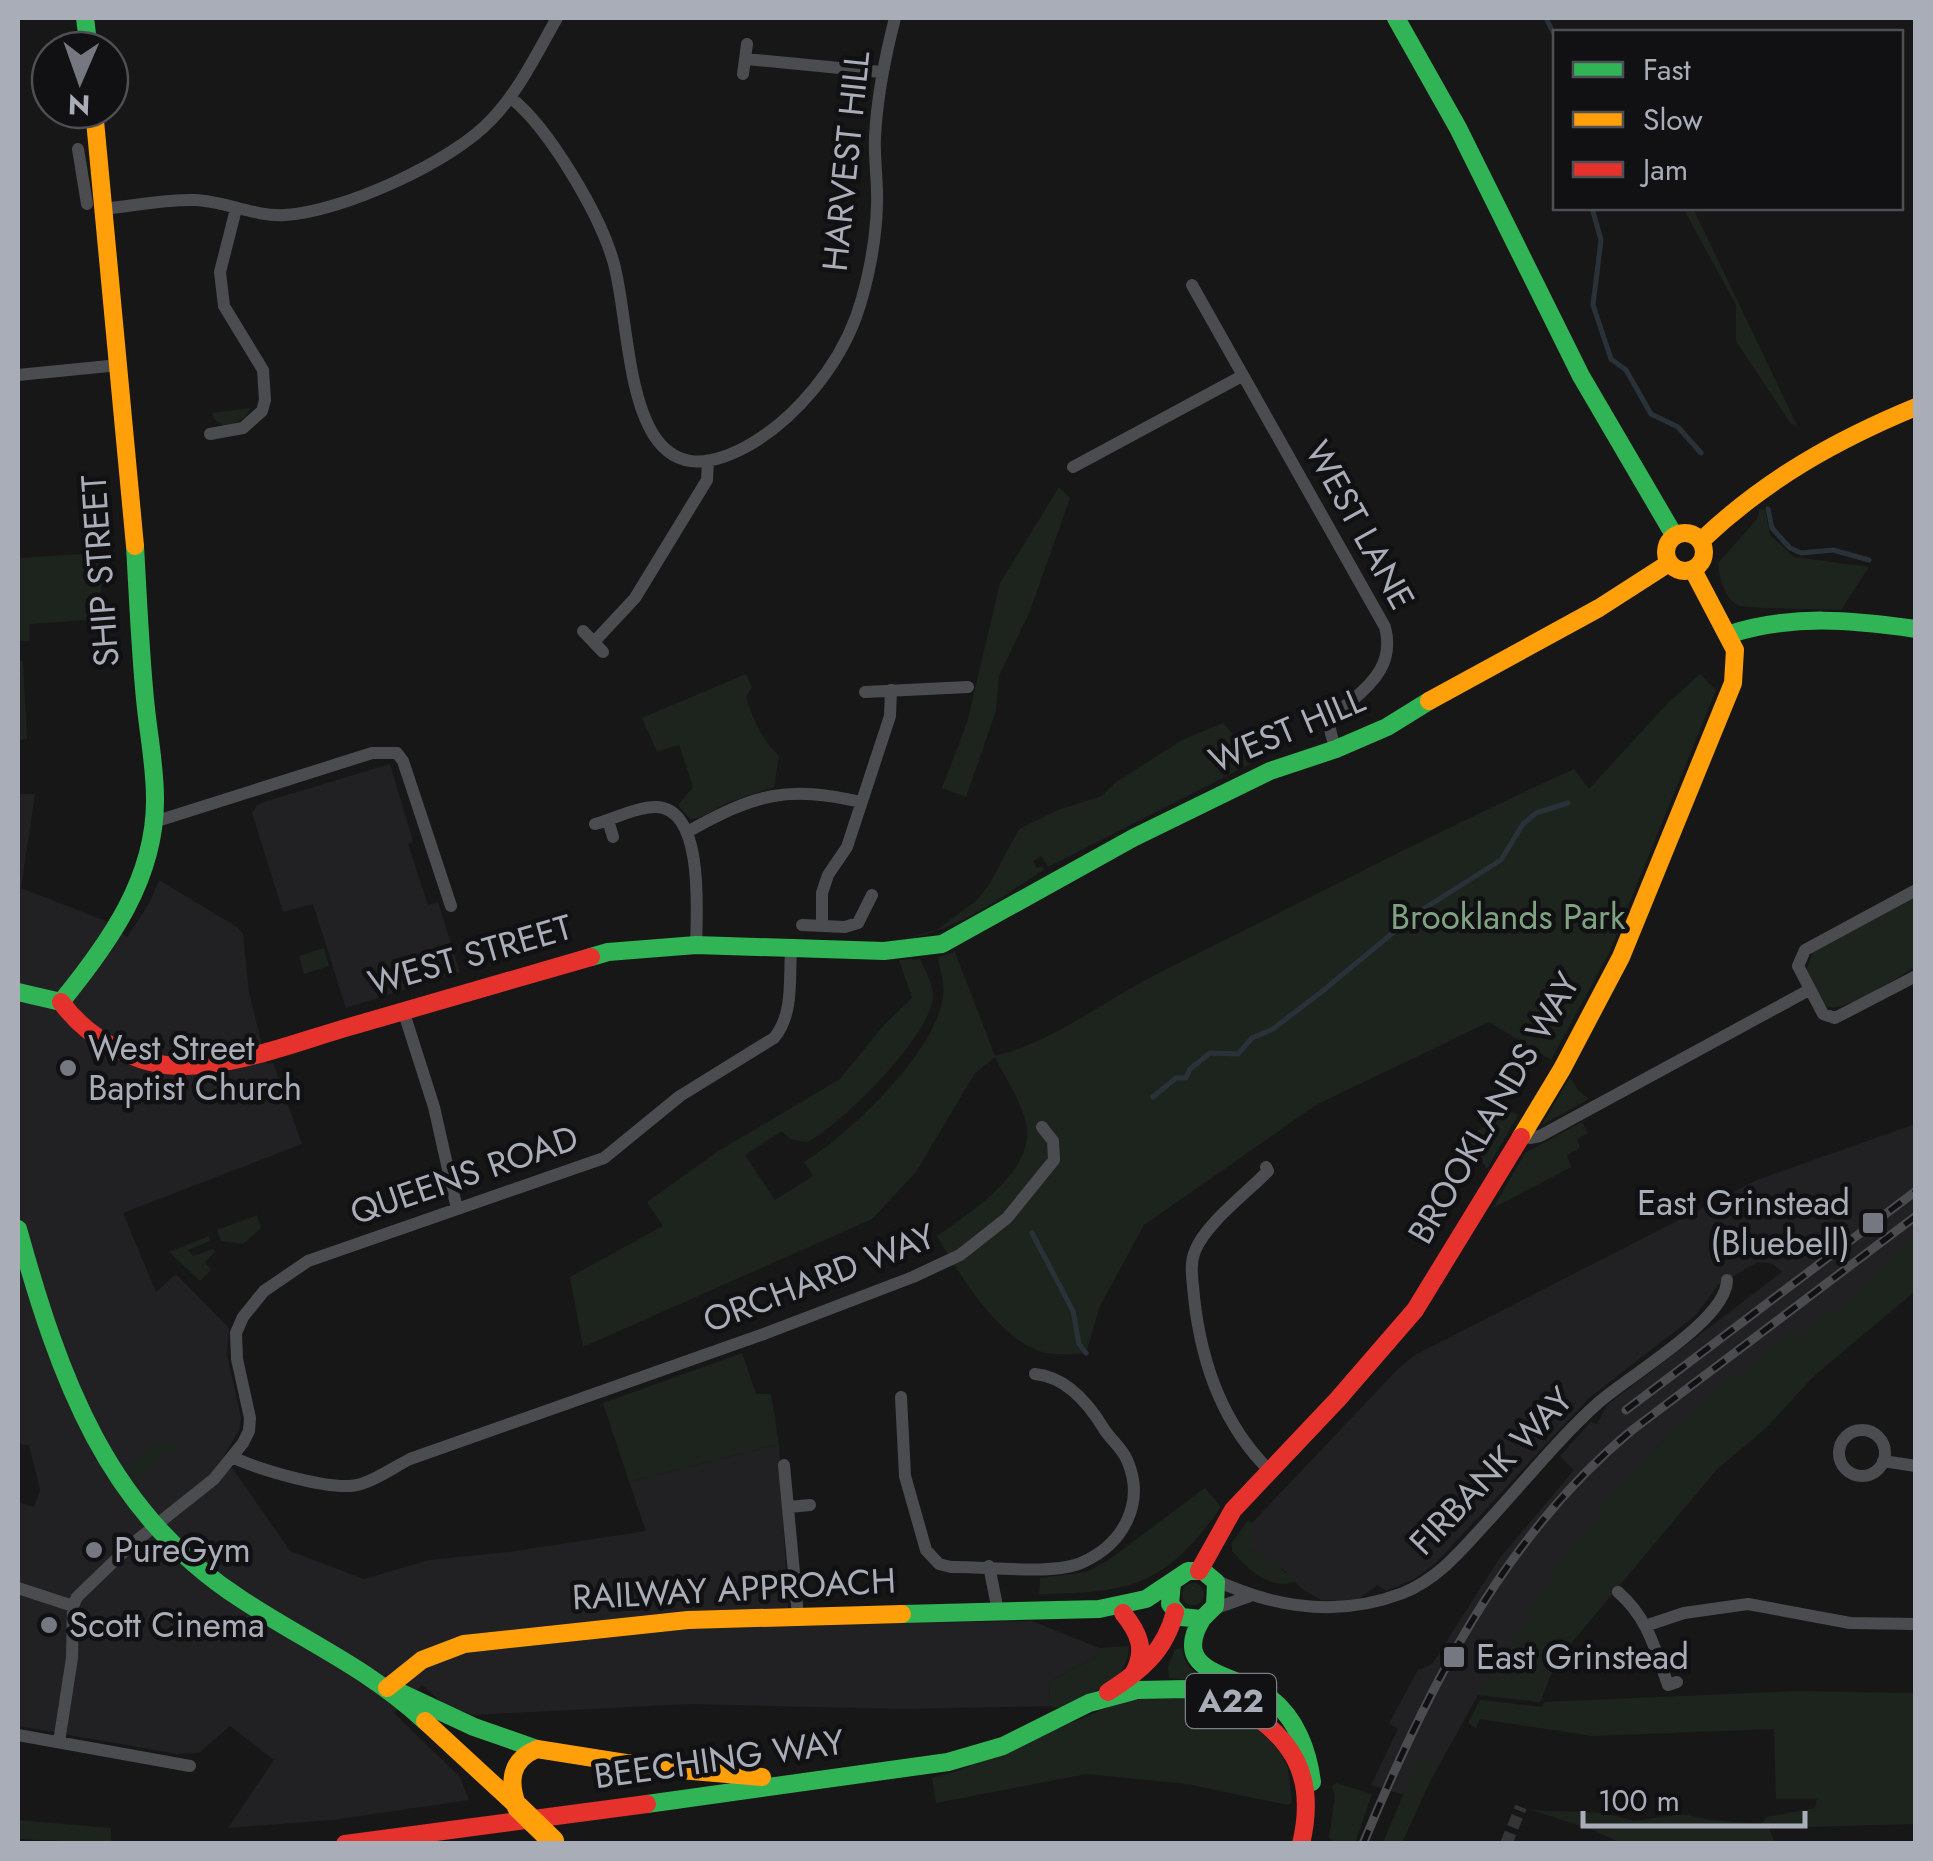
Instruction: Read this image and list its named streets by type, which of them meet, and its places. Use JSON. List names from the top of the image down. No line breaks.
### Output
{"streets":{"main road":["SHIP STREET","WEST HILL","WEST STREET","BROOKLANDS WAY","RAILWAY APPROACH","A22","BEECHING WAY"],"street":["HARVEST HILL","WEST LANE","QUEENS ROAD","ORCHARD WAY","FIRBANK WAY"]},"crossings":[["WEST LANE","WEST HILL"],["SHIP STREET","WEST STREET"],["WEST HILL","WEST STREET"],["WEST HILL","BROOKLANDS WAY"],["WEST STREET","QUEENS ROAD"],["BROOKLANDS WAY","FIRBANK WAY"],["BROOKLANDS WAY","RAILWAY APPROACH"],["BROOKLANDS WAY","BEECHING WAY"],["QUEENS ROAD","ORCHARD WAY"],["FIRBANK WAY","RAILWAY APPROACH"],["FIRBANK WAY","BEECHING WAY"],["RAILWAY APPROACH","BEECHING WAY"],["A22","BEECHING WAY"]],"parks":["Brooklands Park"],"places":{"other":["West Street Baptist Church","PureGym","Scott Cinema"],"transit":["East Grinstead (Bluebell)","East Grinstead"]},"legend":["Fast","Slow","Jam"],"scale_bar":"100 m","north":"bottom"}
